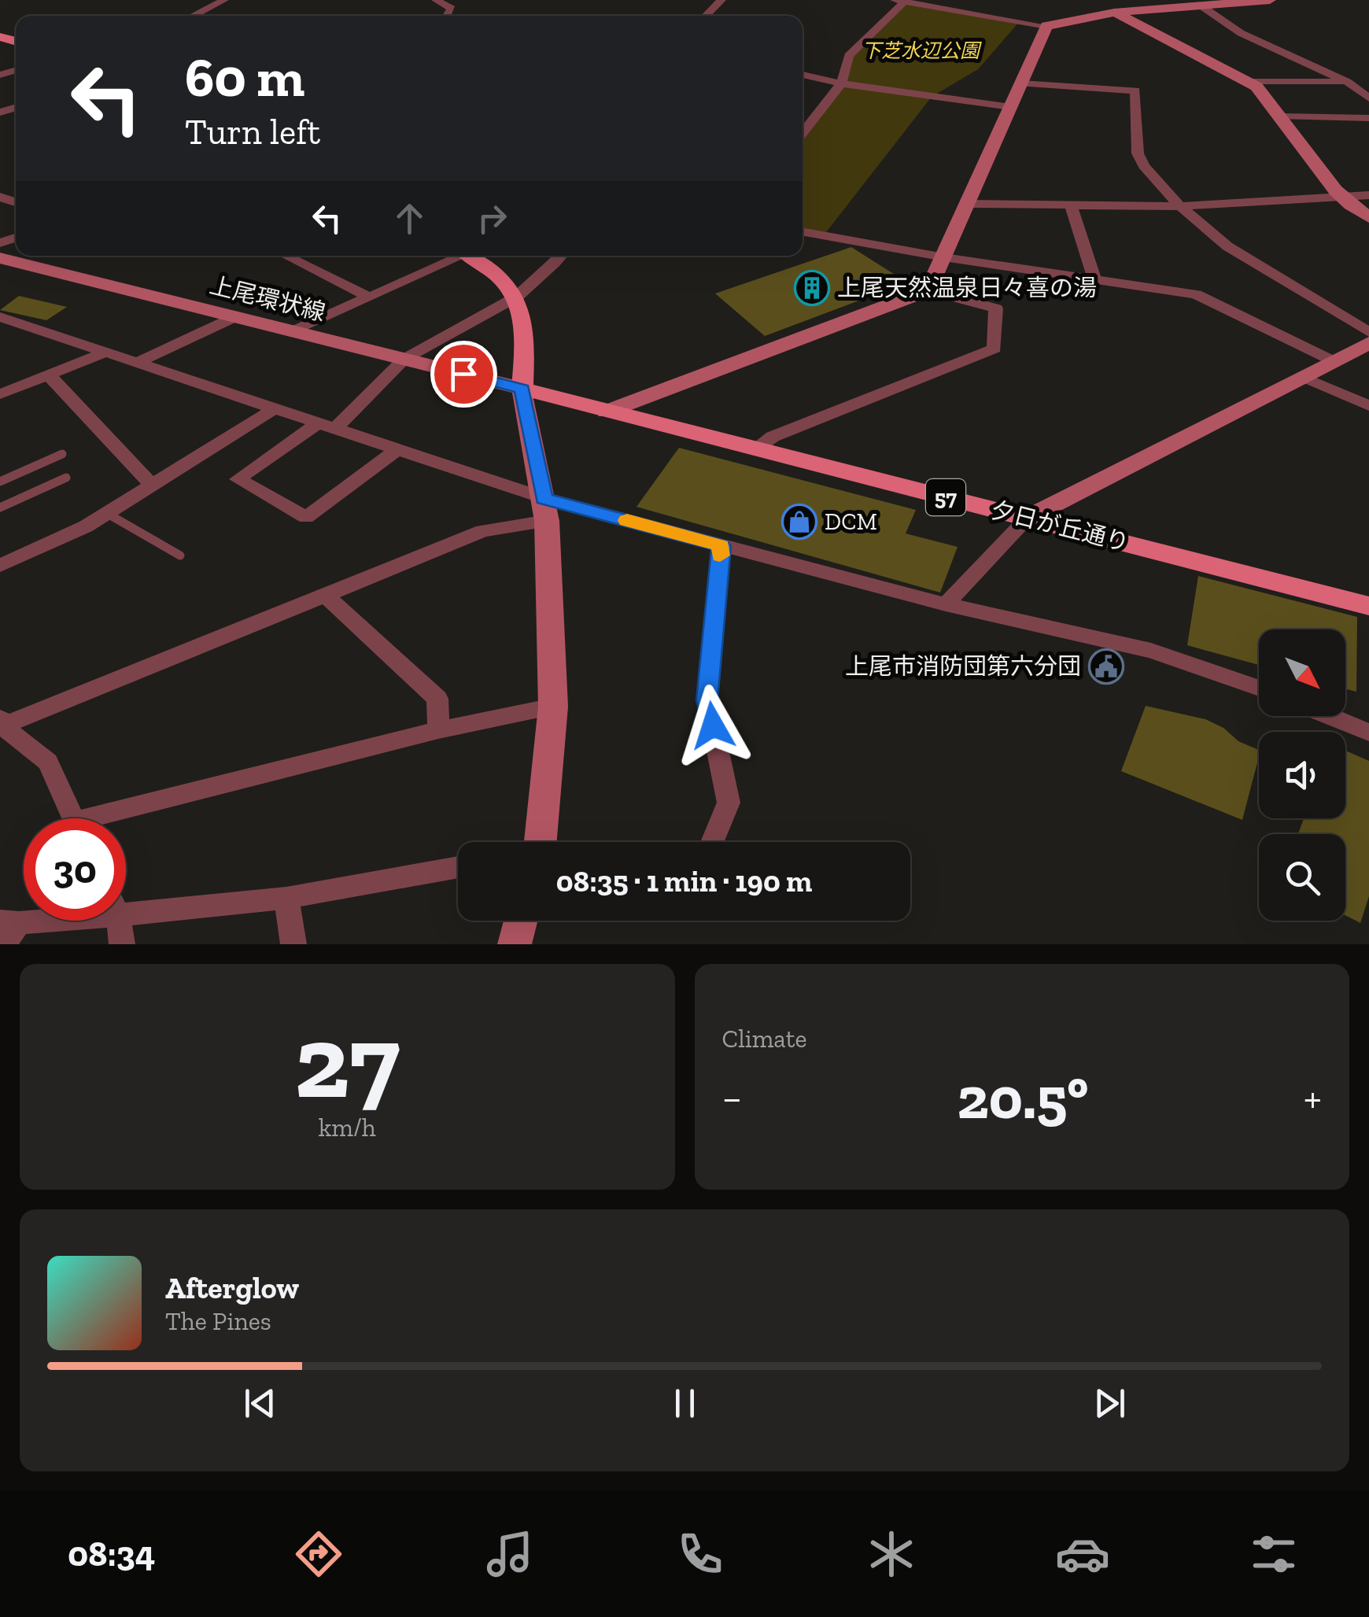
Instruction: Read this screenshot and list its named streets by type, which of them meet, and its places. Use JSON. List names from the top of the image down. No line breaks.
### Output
{"streets":{"main road":["57","夕日が丘通り"],"street":["上尾環状線"]},"crossings":[["上尾環状線","夕日が丘通り"]],"parks":["下芝水辺公園"],"places":{"building":["上尾天然温泉日々喜の湯"],"shop":["DCM"],"public building":["上尾市消防団第六分団"]},"north":"bottom right","page":{"turn":["60 m","Turn left"],"limit":"30","trip":"08:35 · 1 min · 190 m","tile":[["27","km/h"],"Climate"],"heat":["−","20.5°","+"],"song":["Afterglow","The Pines"],"tabs":"08:34"}}
